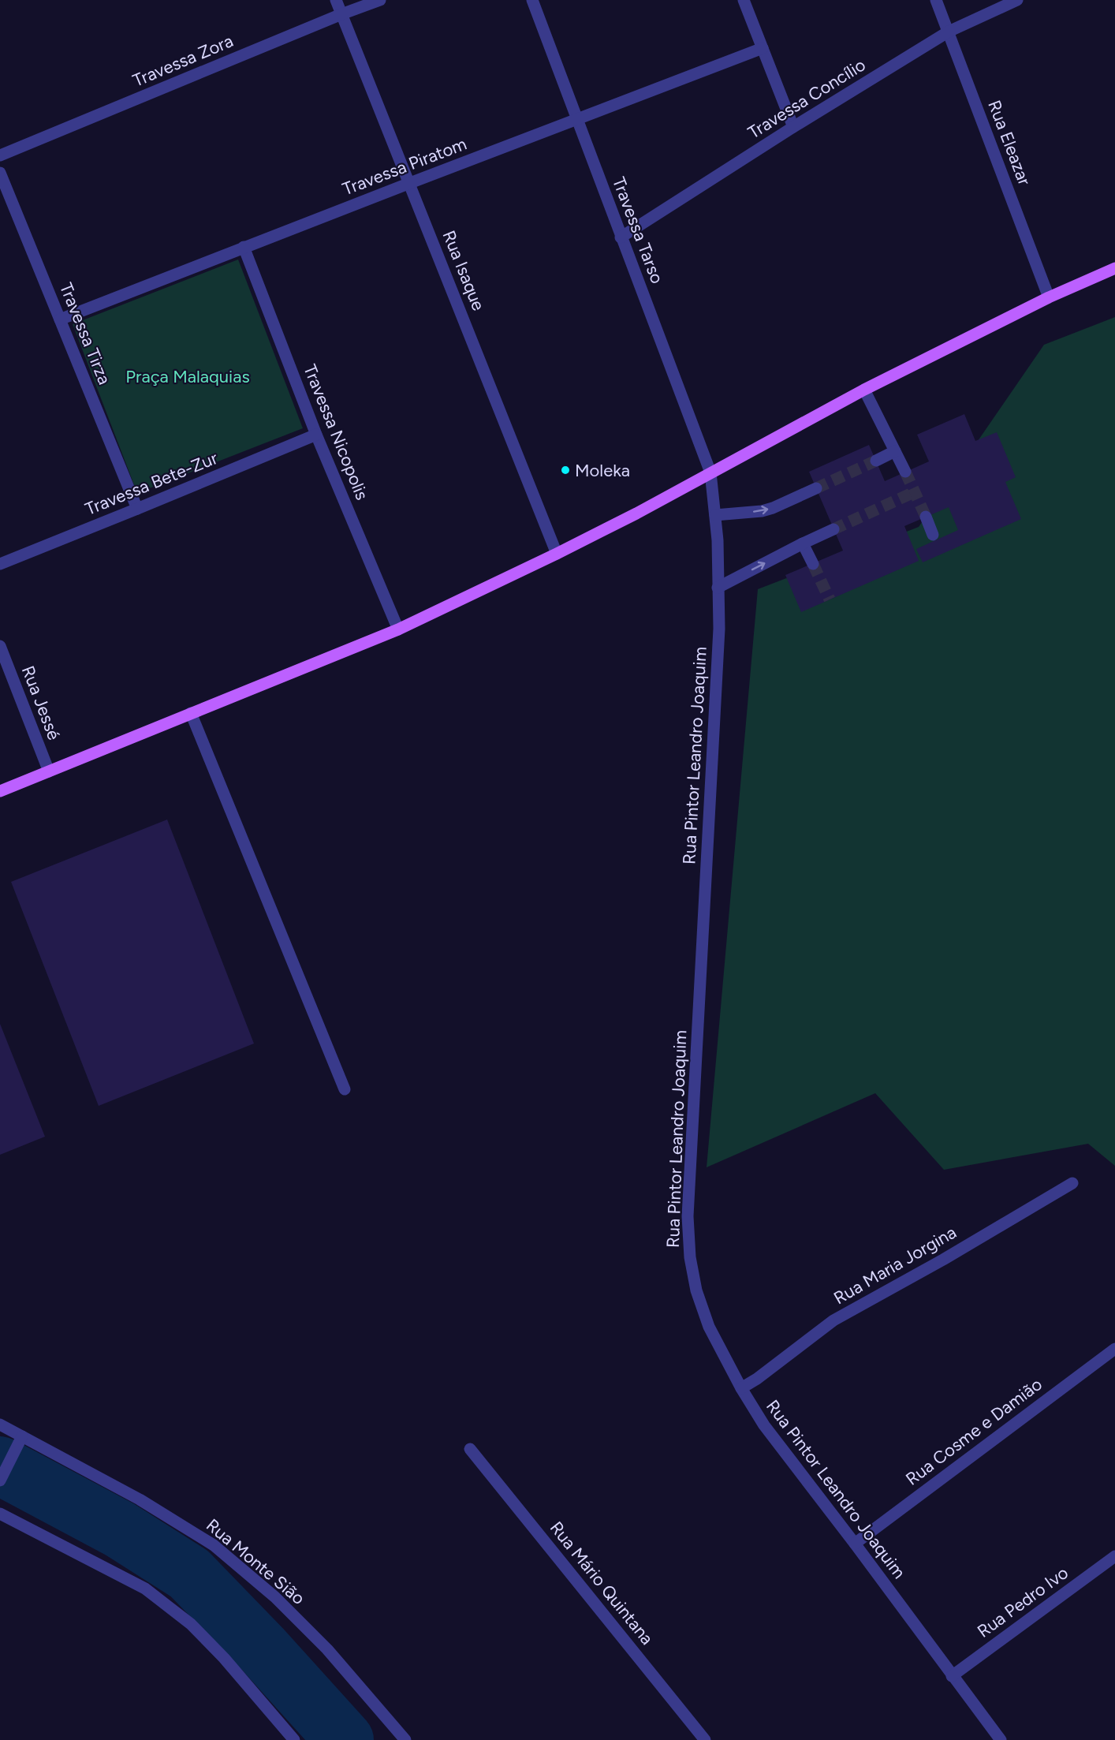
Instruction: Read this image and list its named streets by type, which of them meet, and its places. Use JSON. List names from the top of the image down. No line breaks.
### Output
{"streets":{"street":["Travessa Zora","Travessa Concílio","Rua Eleazar","Travessa Piratom","Travessa Tarso","Rua Isaque","Travessa Tirza","Travessa Nicopolis","Travessa Bete-Zur","Rua Jessé","Rua Pintor Leandro Joaquim","Rua Maria Jorgina","Rua Cosme e Damião","Rua Monte Sião","Rua Mário Quintana","Rua Pedro Ivo"]},"crossings":[["Travessa Zora","Rua Isaque"],["Travessa Concílio","Rua Eleazar"],["Travessa Concílio","Travessa Tarso"],["Travessa Piratom","Travessa Tarso"],["Travessa Piratom","Rua Isaque"],["Travessa Piratom","Travessa Tirza"],["Travessa Piratom","Travessa Nicopolis"],["Travessa Tarso","Rua Pintor Leandro Joaquim"],["Travessa Tirza","Travessa Bete-Zur"],["Travessa Nicopolis","Travessa Bete-Zur"],["Rua Pintor Leandro Joaquim","Rua Maria Jorgina"],["Rua Pintor Leandro Joaquim","Rua Cosme e Damião"],["Rua Pintor Leandro Joaquim","Rua Pedro Ivo"]],"parks":["Praça Malaquias"],"places":["Moleka"]}
